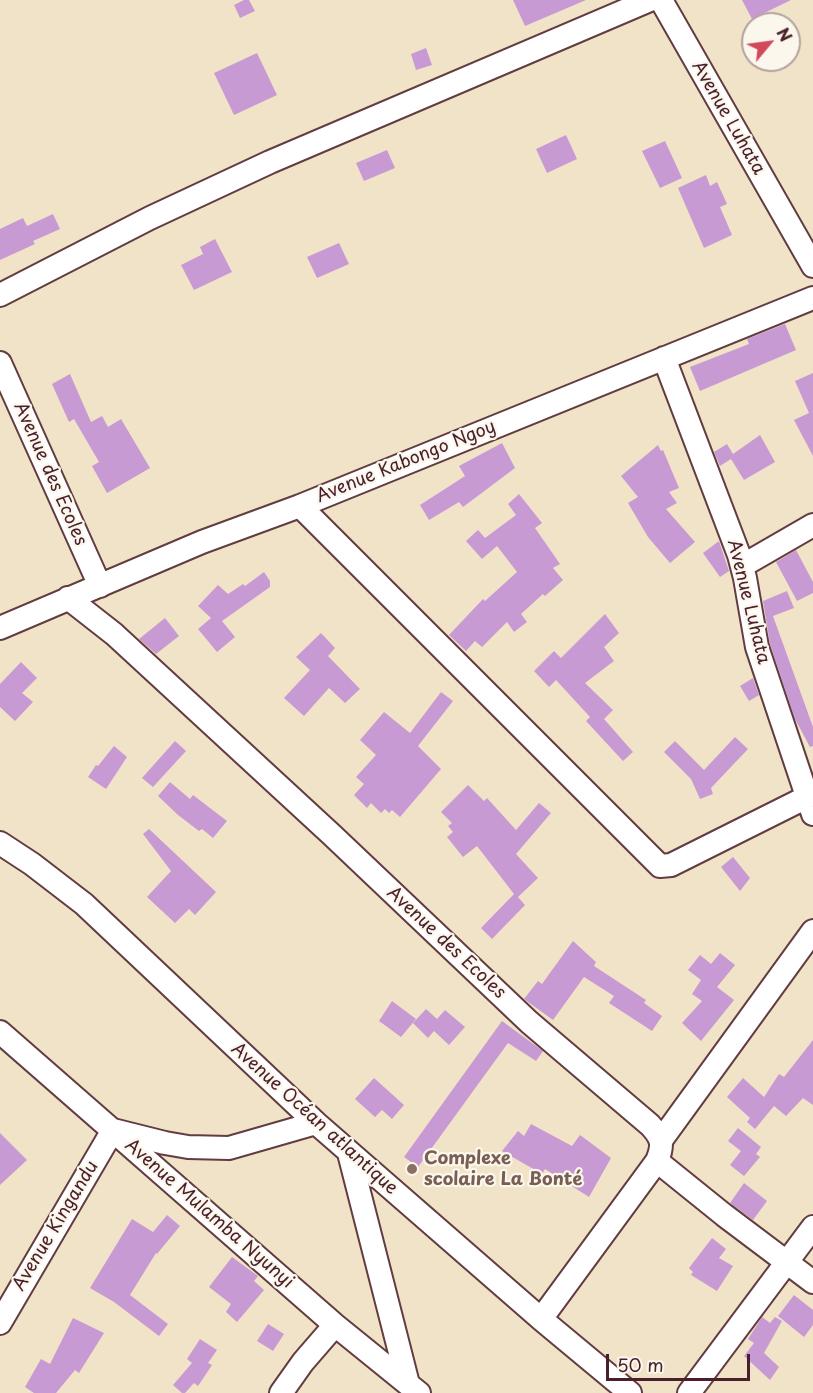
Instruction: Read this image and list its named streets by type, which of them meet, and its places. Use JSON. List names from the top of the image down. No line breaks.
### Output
{"streets":{"street":["Avenue Luhata","Avenue Kabongo Ngoy","Avenue des Ecoles","Avenue Océan atlantique","Avenue Mulamba Nyunyi","Avenue Kingandu"]},"crossings":[["Avenue Luhata","Avenue Kabongo Ngoy"],["Avenue Kabongo Ngoy","Avenue des Ecoles"],["Avenue Mulamba Nyunyi","Avenue Kingandu"]],"places":["Complexe scolaire La Bonté"],"scale_bar":"50 m","north":"top right"}
